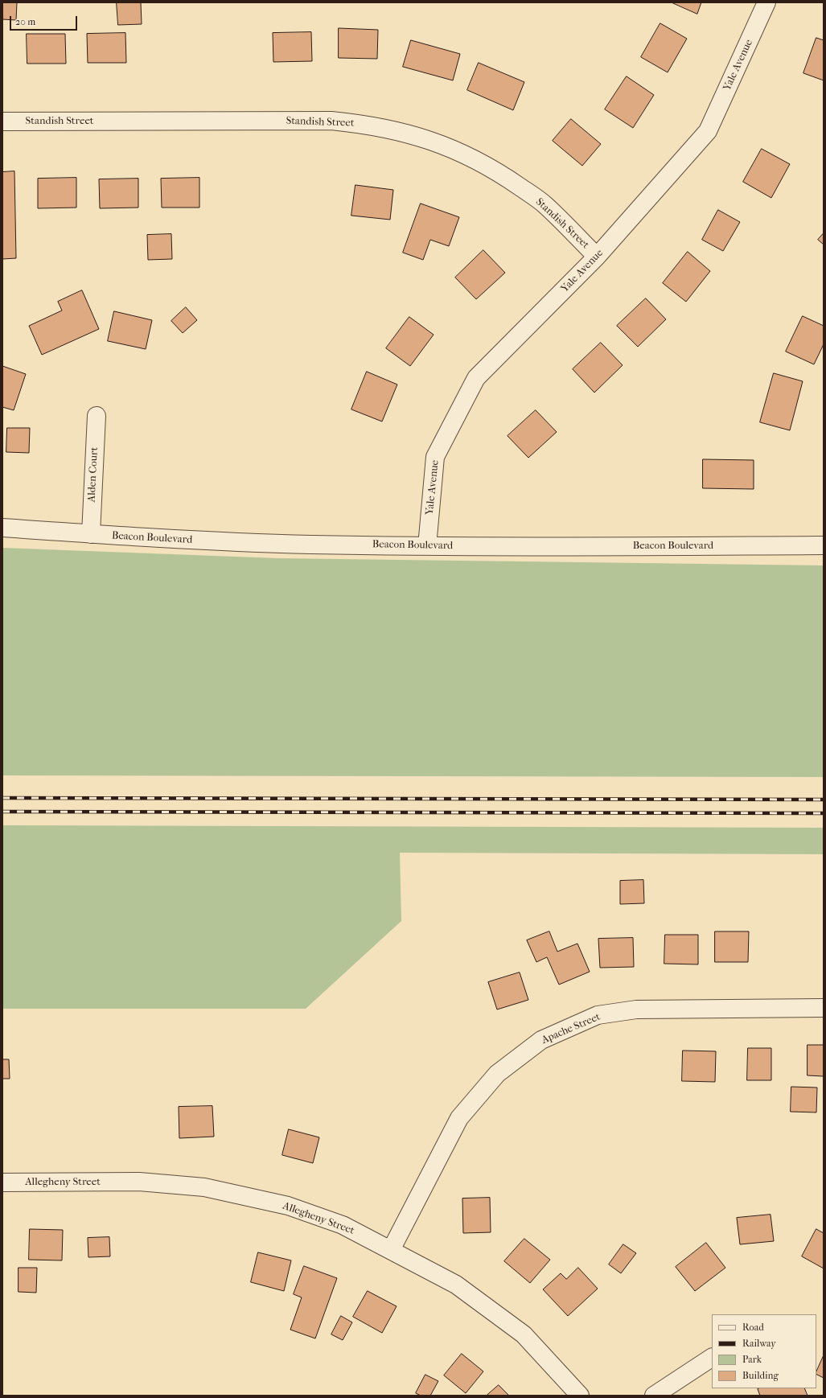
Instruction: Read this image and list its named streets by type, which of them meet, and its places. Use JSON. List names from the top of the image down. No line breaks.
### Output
{"streets":{"street":["Yale Avenue","Standish Street","Alden Court","Beacon Boulevard","Apache Street","Allegheny Street"]},"crossings":[["Yale Avenue","Standish Street"],["Yale Avenue","Beacon Boulevard"],["Alden Court","Beacon Boulevard"],["Apache Street","Allegheny Street"]],"legend":["Road","Railway","Park","Building"],"scale_bar":"20 m"}
